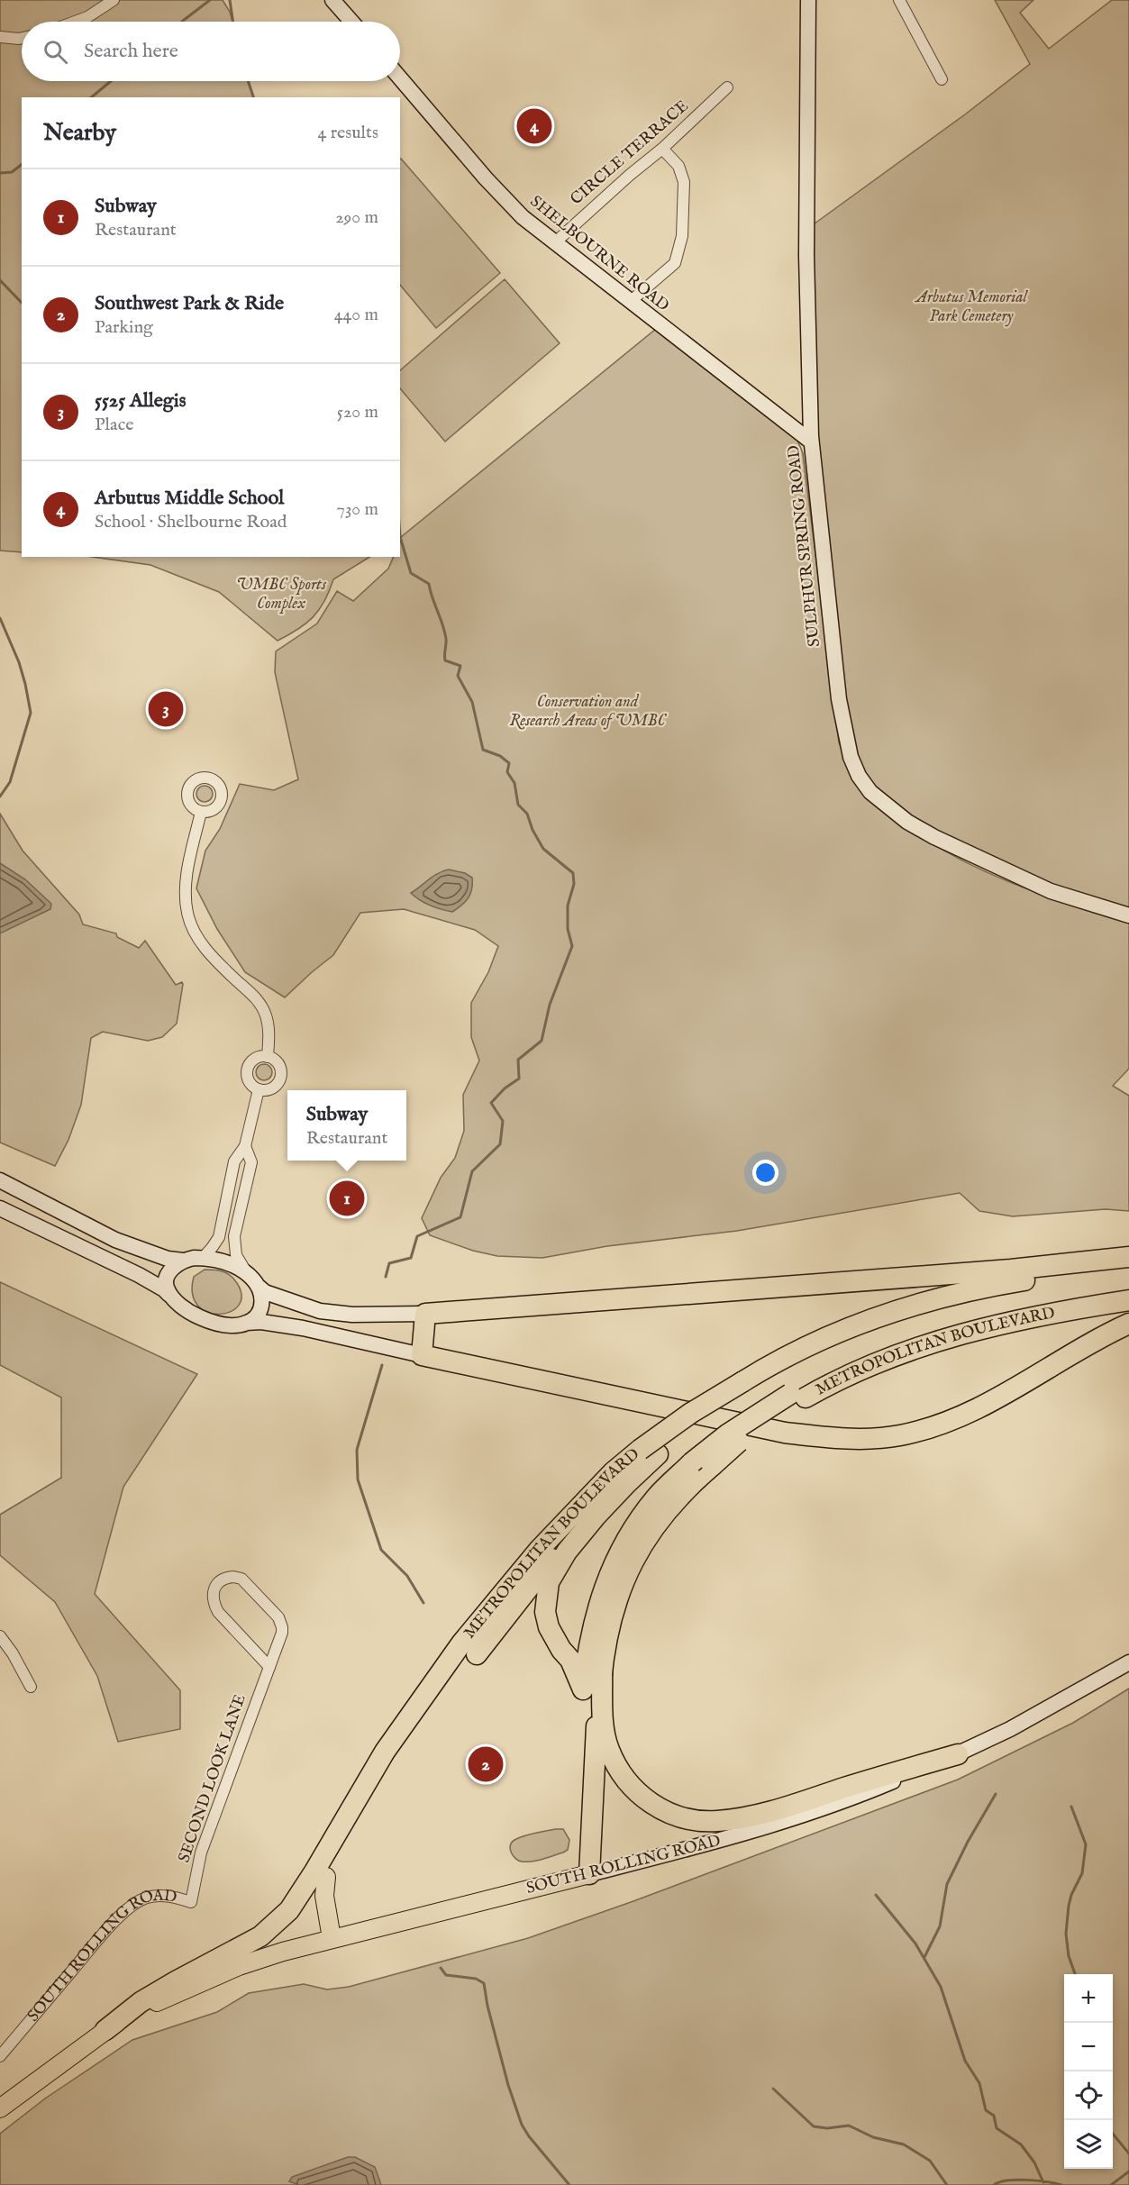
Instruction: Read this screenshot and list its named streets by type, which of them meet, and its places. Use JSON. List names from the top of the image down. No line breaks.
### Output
{"streets":{"highway":["METROPOLITAN BOULEVARD"],"main road":["SHELBOURNE ROAD","SULPHUR SPRING ROAD","SOUTH ROLLING ROAD"],"street":["CIRCLE TERRACE","SECOND LOOK LANE"]},"crossings":[["CIRCLE TERRACE","SHELBOURNE ROAD"],["SHELBOURNE ROAD","SULPHUR SPRING ROAD"],["SECOND LOOK LANE","SOUTH ROLLING ROAD"]],"parks":["Arbutus Memorial Park Cemetery","UMBC Sports Complex","Conservation and Research Areas of UMBC"],"page":{"search":"Search here","heading":["Nearby","4 results"],"pins":["4","3","1","2"],"list":[{"mark":"1","name":"Subway","note":"Restaurant","value":"290 m"},{"mark":"2","name":"Southwest Park & Ride","note":"Parking","value":"440 m"},{"mark":"3","name":"5525 Allegis","note":"Place","value":"520 m"},{"mark":"4","name":"Arbutus Middle School","note":"School · Shelbourne Road","value":"730 m"}],"popup":["Subway","Restaurant"],"map_buttons":["+","−"]}}
